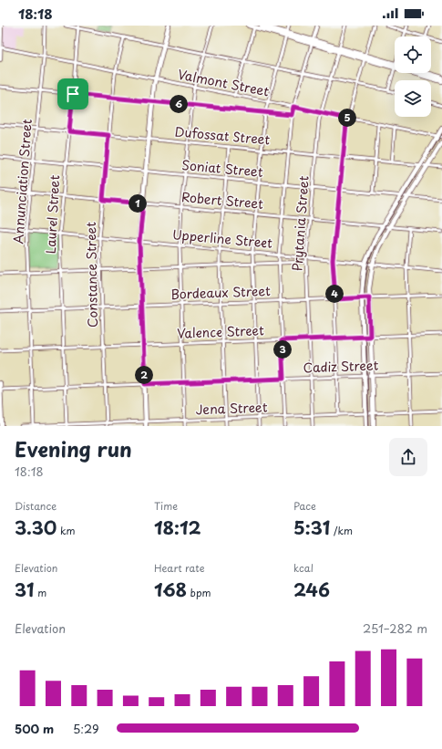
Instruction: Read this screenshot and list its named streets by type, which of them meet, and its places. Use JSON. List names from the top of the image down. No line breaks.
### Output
{"streets":{"street":["Valmont Street","Dufossat Street","Soniat Street","Annunciation Street","Robert Street","Laurel Street","Prytania Street","Upperline Street","Constance Street","Bordeaux Street","Valence Street","Cadiz Street","Jena Street"]},"crossings":[["Valmont Street","Annunciation Street"],["Valmont Street","Laurel Street"],["Valmont Street","Prytania Street"],["Valmont Street","Constance Street"],["Dufossat Street","Annunciation Street"],["Dufossat Street","Laurel Street"],["Dufossat Street","Prytania Street"],["Dufossat Street","Constance Street"],["Soniat Street","Annunciation Street"],["Soniat Street","Laurel Street"],["Soniat Street","Prytania Street"],["Soniat Street","Constance Street"],["Annunciation Street","Robert Street"],["Annunciation Street","Upperline Street"],["Annunciation Street","Bordeaux Street"],["Annunciation Street","Valence Street"],["Annunciation Street","Cadiz Street"],["Annunciation Street","Jena Street"],["Robert Street","Laurel Street"],["Robert Street","Prytania Street"],["Robert Street","Constance Street"],["Laurel Street","Upperline Street"],["Laurel Street","Bordeaux Street"],["Laurel Street","Valence Street"],["Laurel Street","Cadiz Street"],["Laurel Street","Jena Street"],["Prytania Street","Upperline Street"],["Prytania Street","Bordeaux Street"],["Prytania Street","Valence Street"],["Prytania Street","Cadiz Street"],["Prytania Street","Jena Street"],["Upperline Street","Constance Street"],["Constance Street","Bordeaux Street"],["Constance Street","Valence Street"],["Constance Street","Cadiz Street"],["Constance Street","Jena Street"]],"page":{"status":"18:18","pins":["6","5","1","4","3","2"],"heading":["Evening run","18:18"],"stats":[["Distance","3.30 km"],["Time","18:12"],["Pace","5:31 /km"],["Elevation","31 m"],["Heart rate","168 bpm"],["kcal","246"]],"chart":["Elevation","251–282 m"],"list":[{"name":"500 m","note":"5:29"}]}}
